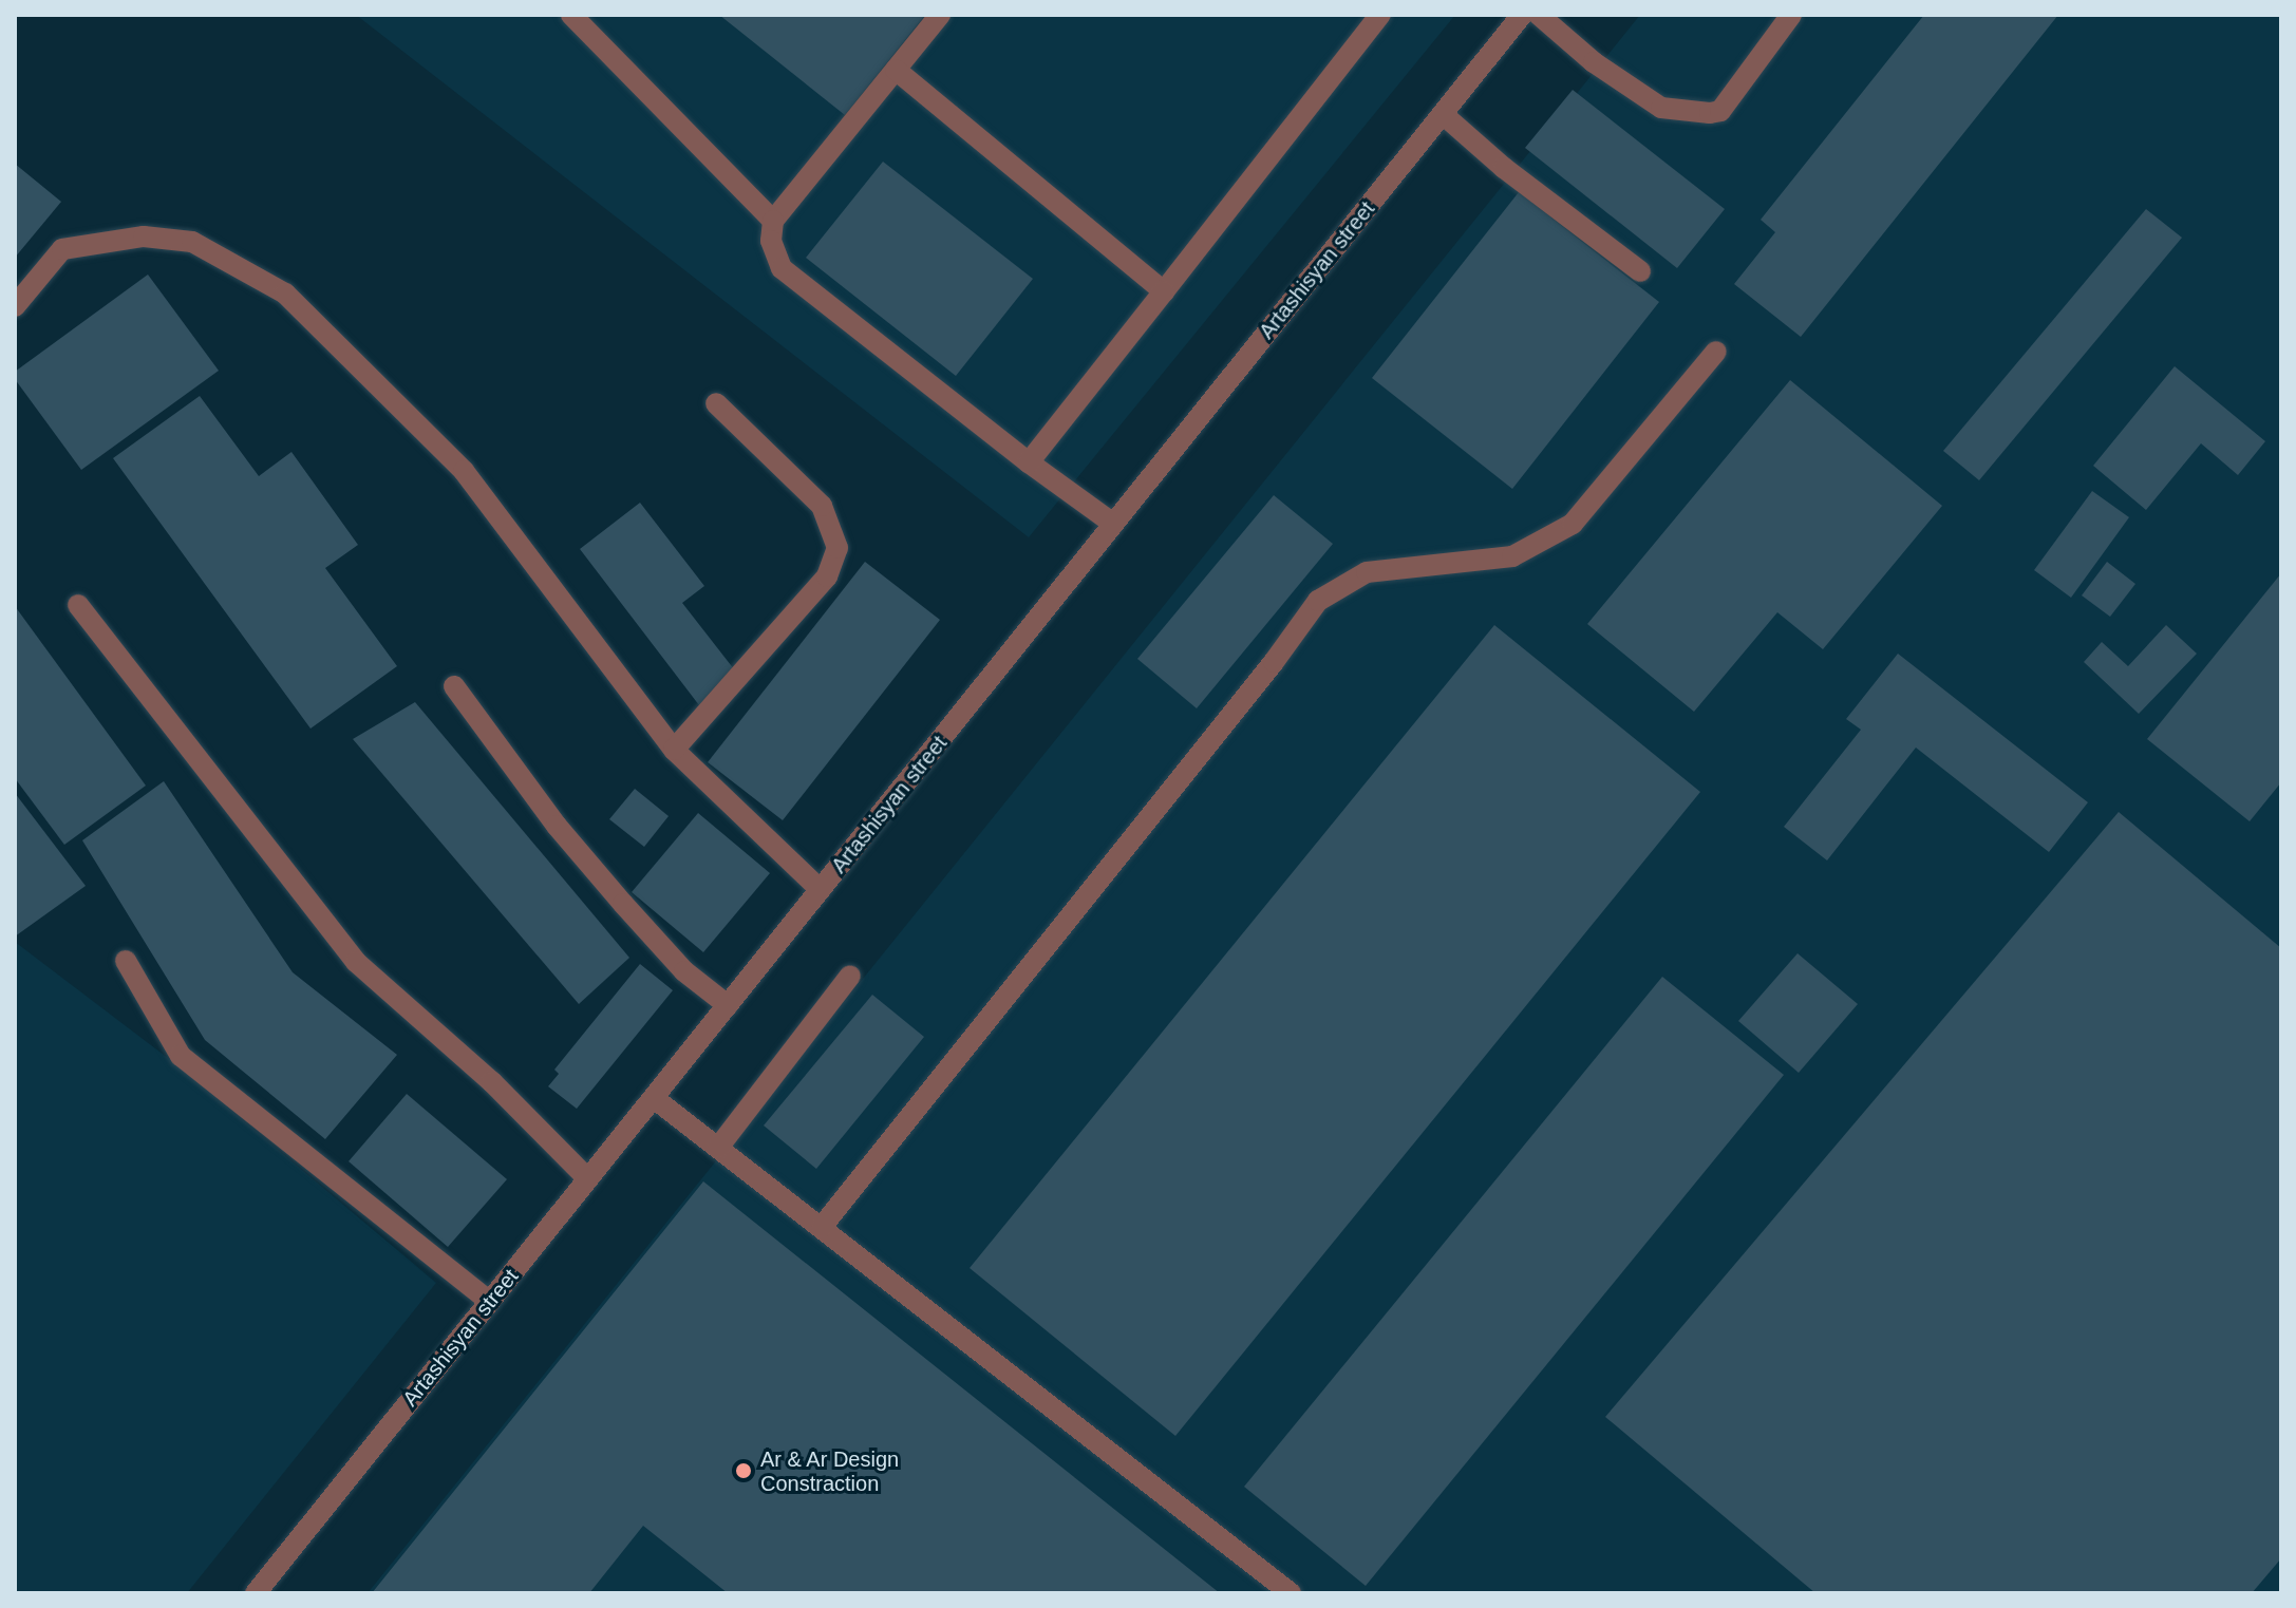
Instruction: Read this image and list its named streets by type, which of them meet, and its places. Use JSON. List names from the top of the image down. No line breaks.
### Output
{"streets":{"street":["Artashisyan street"]},"places":["Ar & Ar Design Constraction"]}
